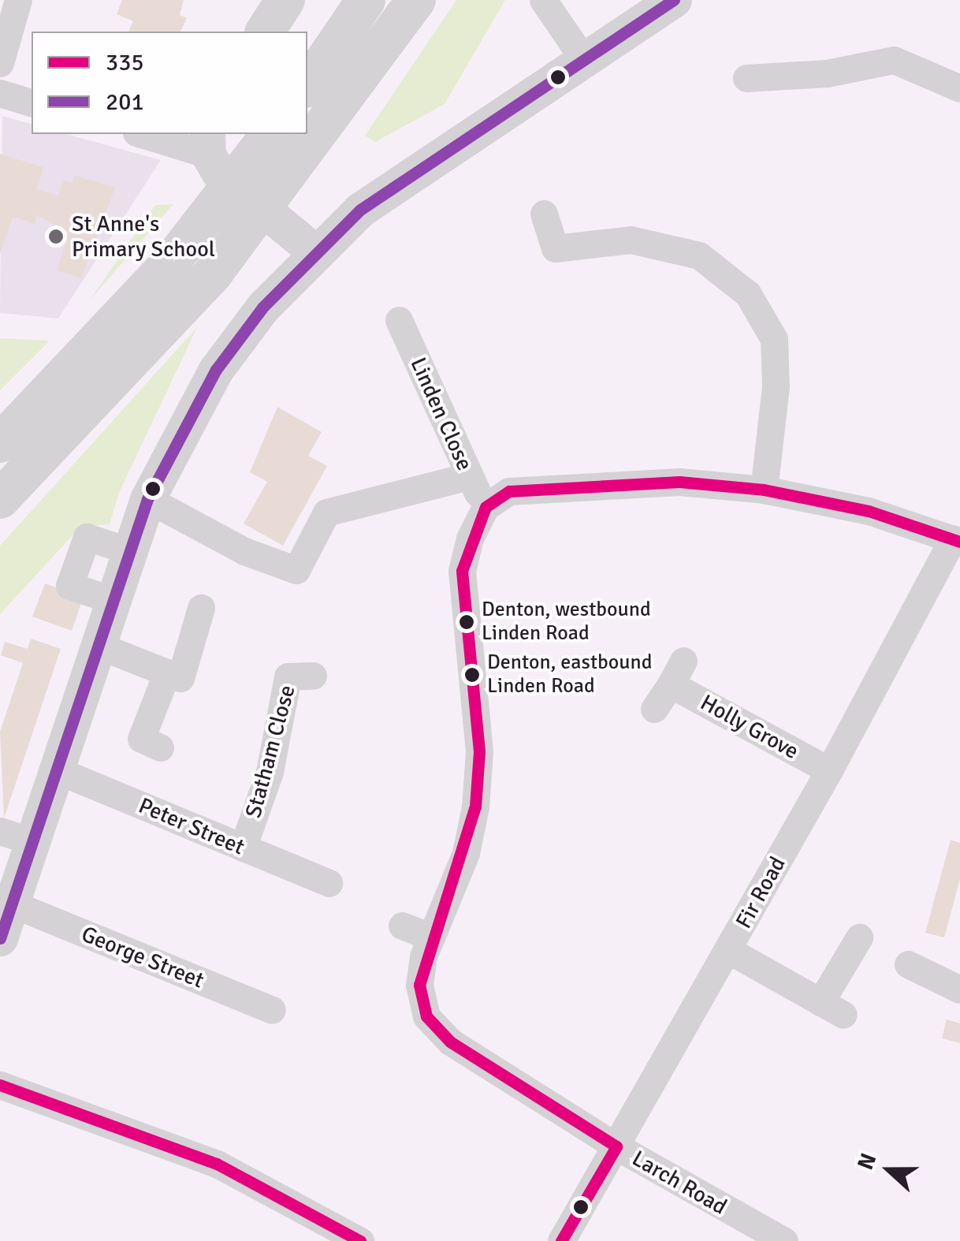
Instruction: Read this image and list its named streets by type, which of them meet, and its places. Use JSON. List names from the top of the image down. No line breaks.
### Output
{"streets":{"street":["Linden Close","Holly Grove","Statham Close","Peter Street","Fir Road","George Street","Larch Road"]},"crossings":[["Linden Close","Larch Road"],["Holly Grove","Fir Road"],["Statham Close","Peter Street"],["Fir Road","Larch Road"]],"places":["St Anne's Primary School","Denton, westbound Linden Road","Denton, eastbound Linden Road"],"lines":["transit line 201","transit line 335"],"legend":["335","201"],"north":"left"}
